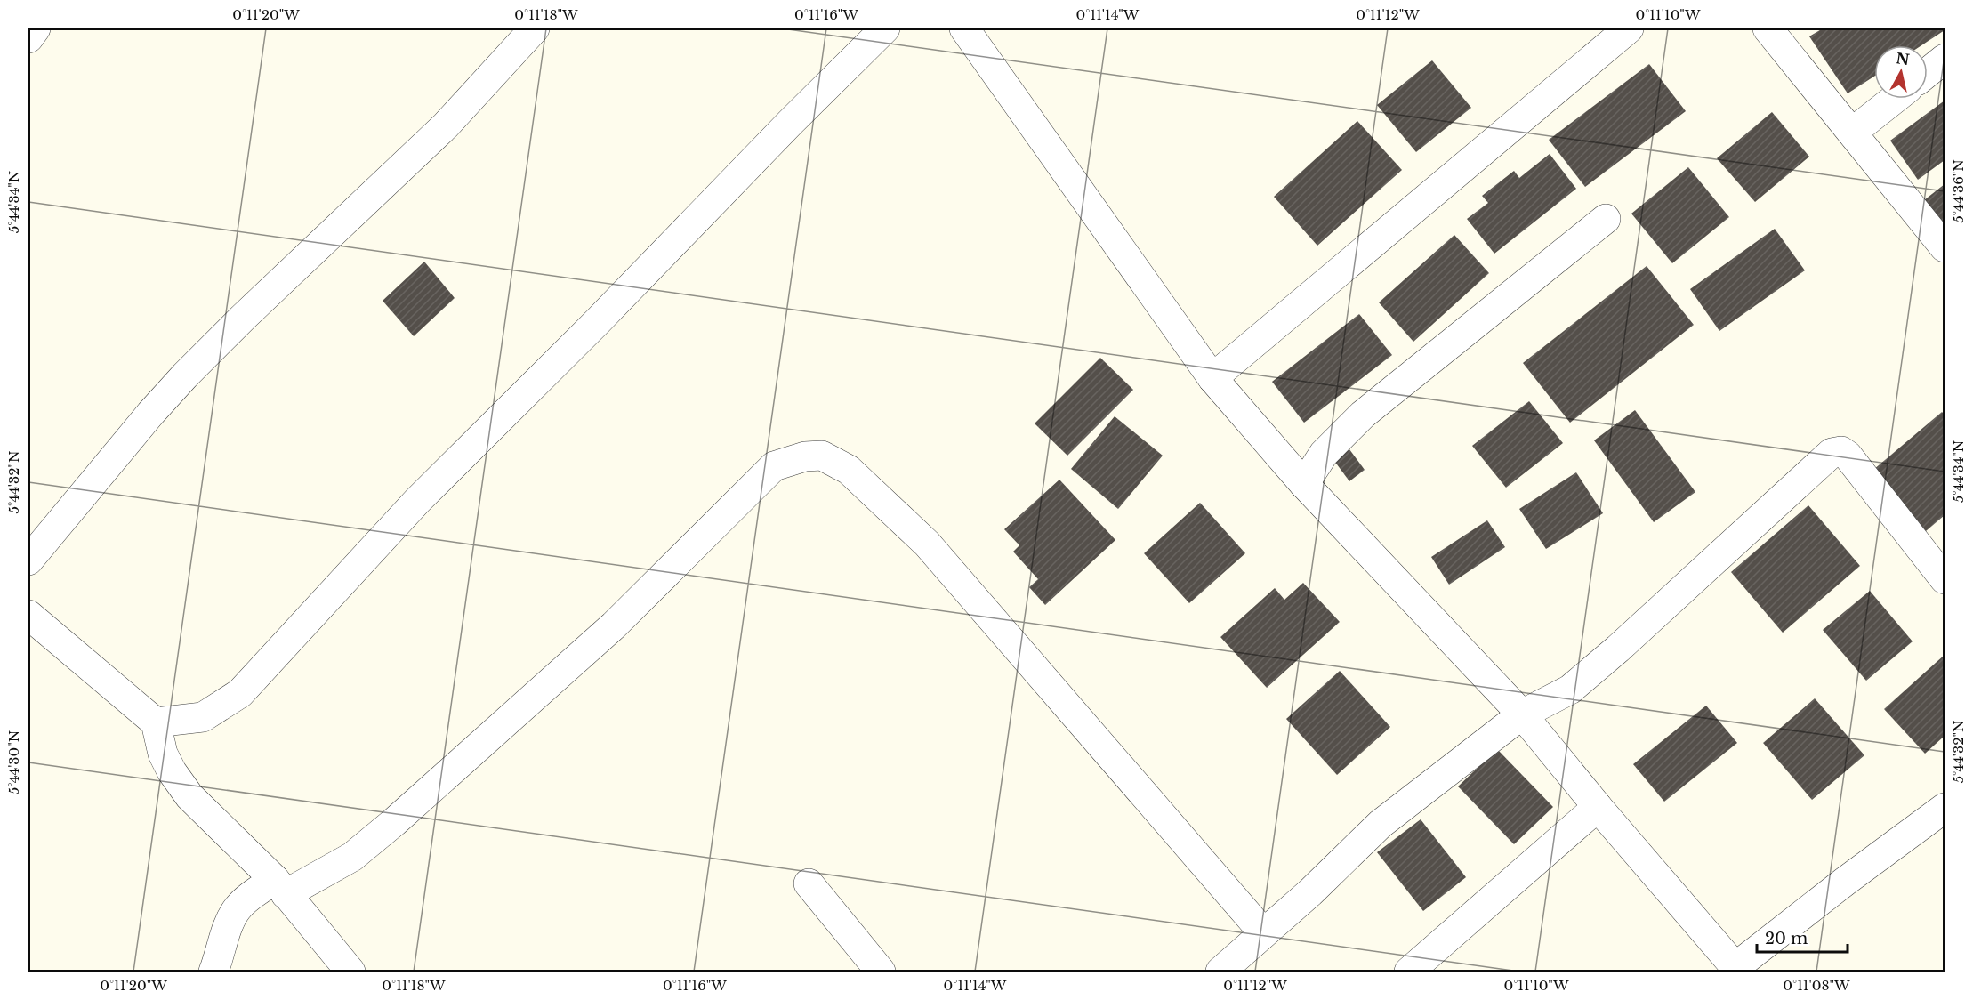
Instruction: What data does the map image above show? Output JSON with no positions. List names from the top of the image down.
{
  "scale_bar": "20 m",
  "north": "top",
  "coordinates": [
    "0°11'20\"W",
    "0°11'18\"W",
    "0°11'16\"W",
    "0°11'14\"W",
    "0°11'12\"W",
    "0°11'10\"W",
    "5°44'36\"N",
    "5°44'34\"N",
    "5°44'32\"N",
    "5°44'30\"N",
    "0°11'08\"W"
  ]
}
